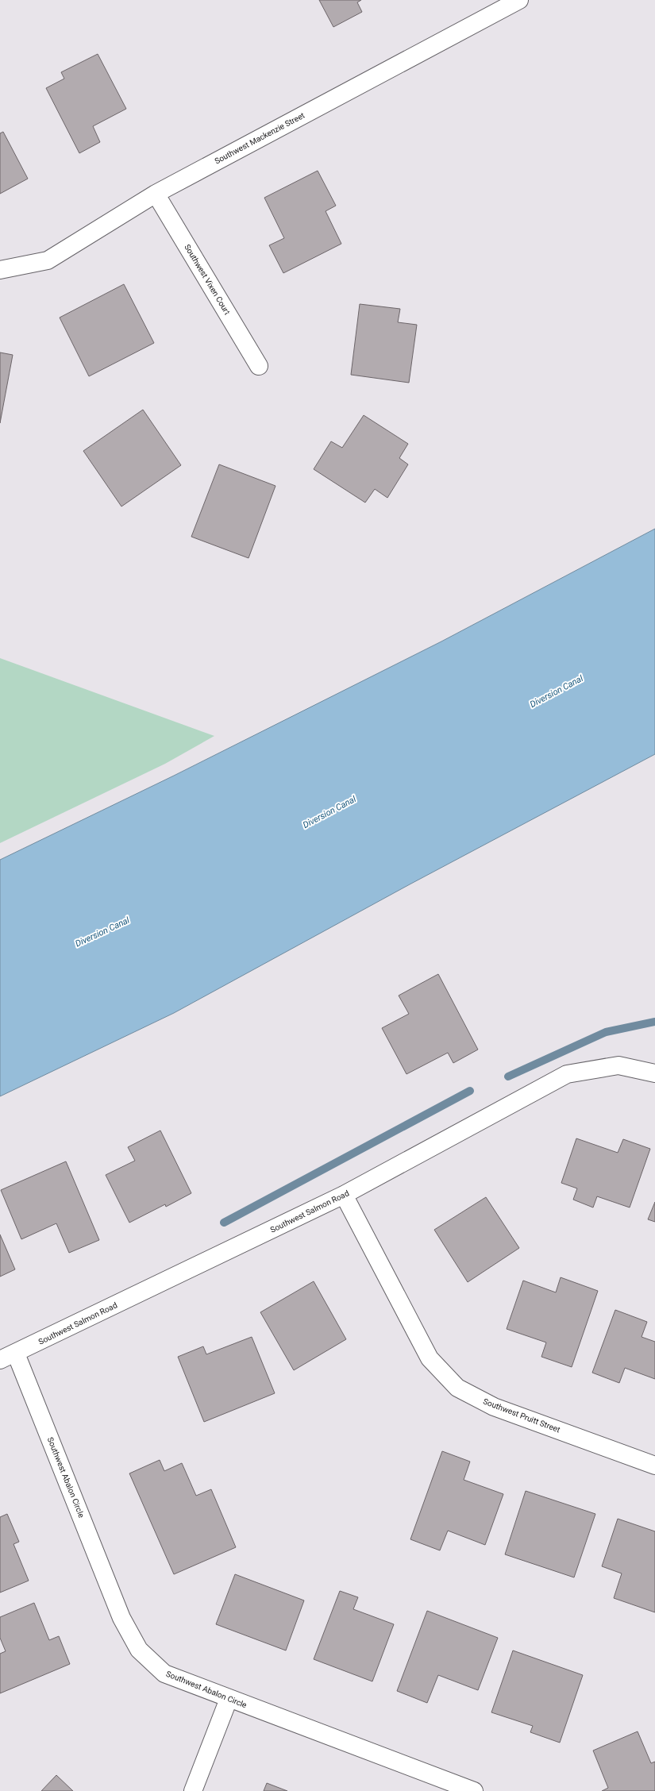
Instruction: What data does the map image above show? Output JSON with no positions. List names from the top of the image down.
{
  "streets": {
    "street": [
      "Southwest Mackenzie Street",
      "Southwest Vixen Court",
      "Southwest Salmon Road",
      "Southwest Pruitt Street",
      "Southwest Abalon Circle"
    ]
  },
  "crossings": [
    ["Southwest Mackenzie Street", "Southwest Vixen Court"],
    ["Southwest Salmon Road", "Southwest Pruitt Street"],
    ["Southwest Salmon Road", "Southwest Abalon Circle"]
  ],
  "water": ["Diversion Canal"]
}
